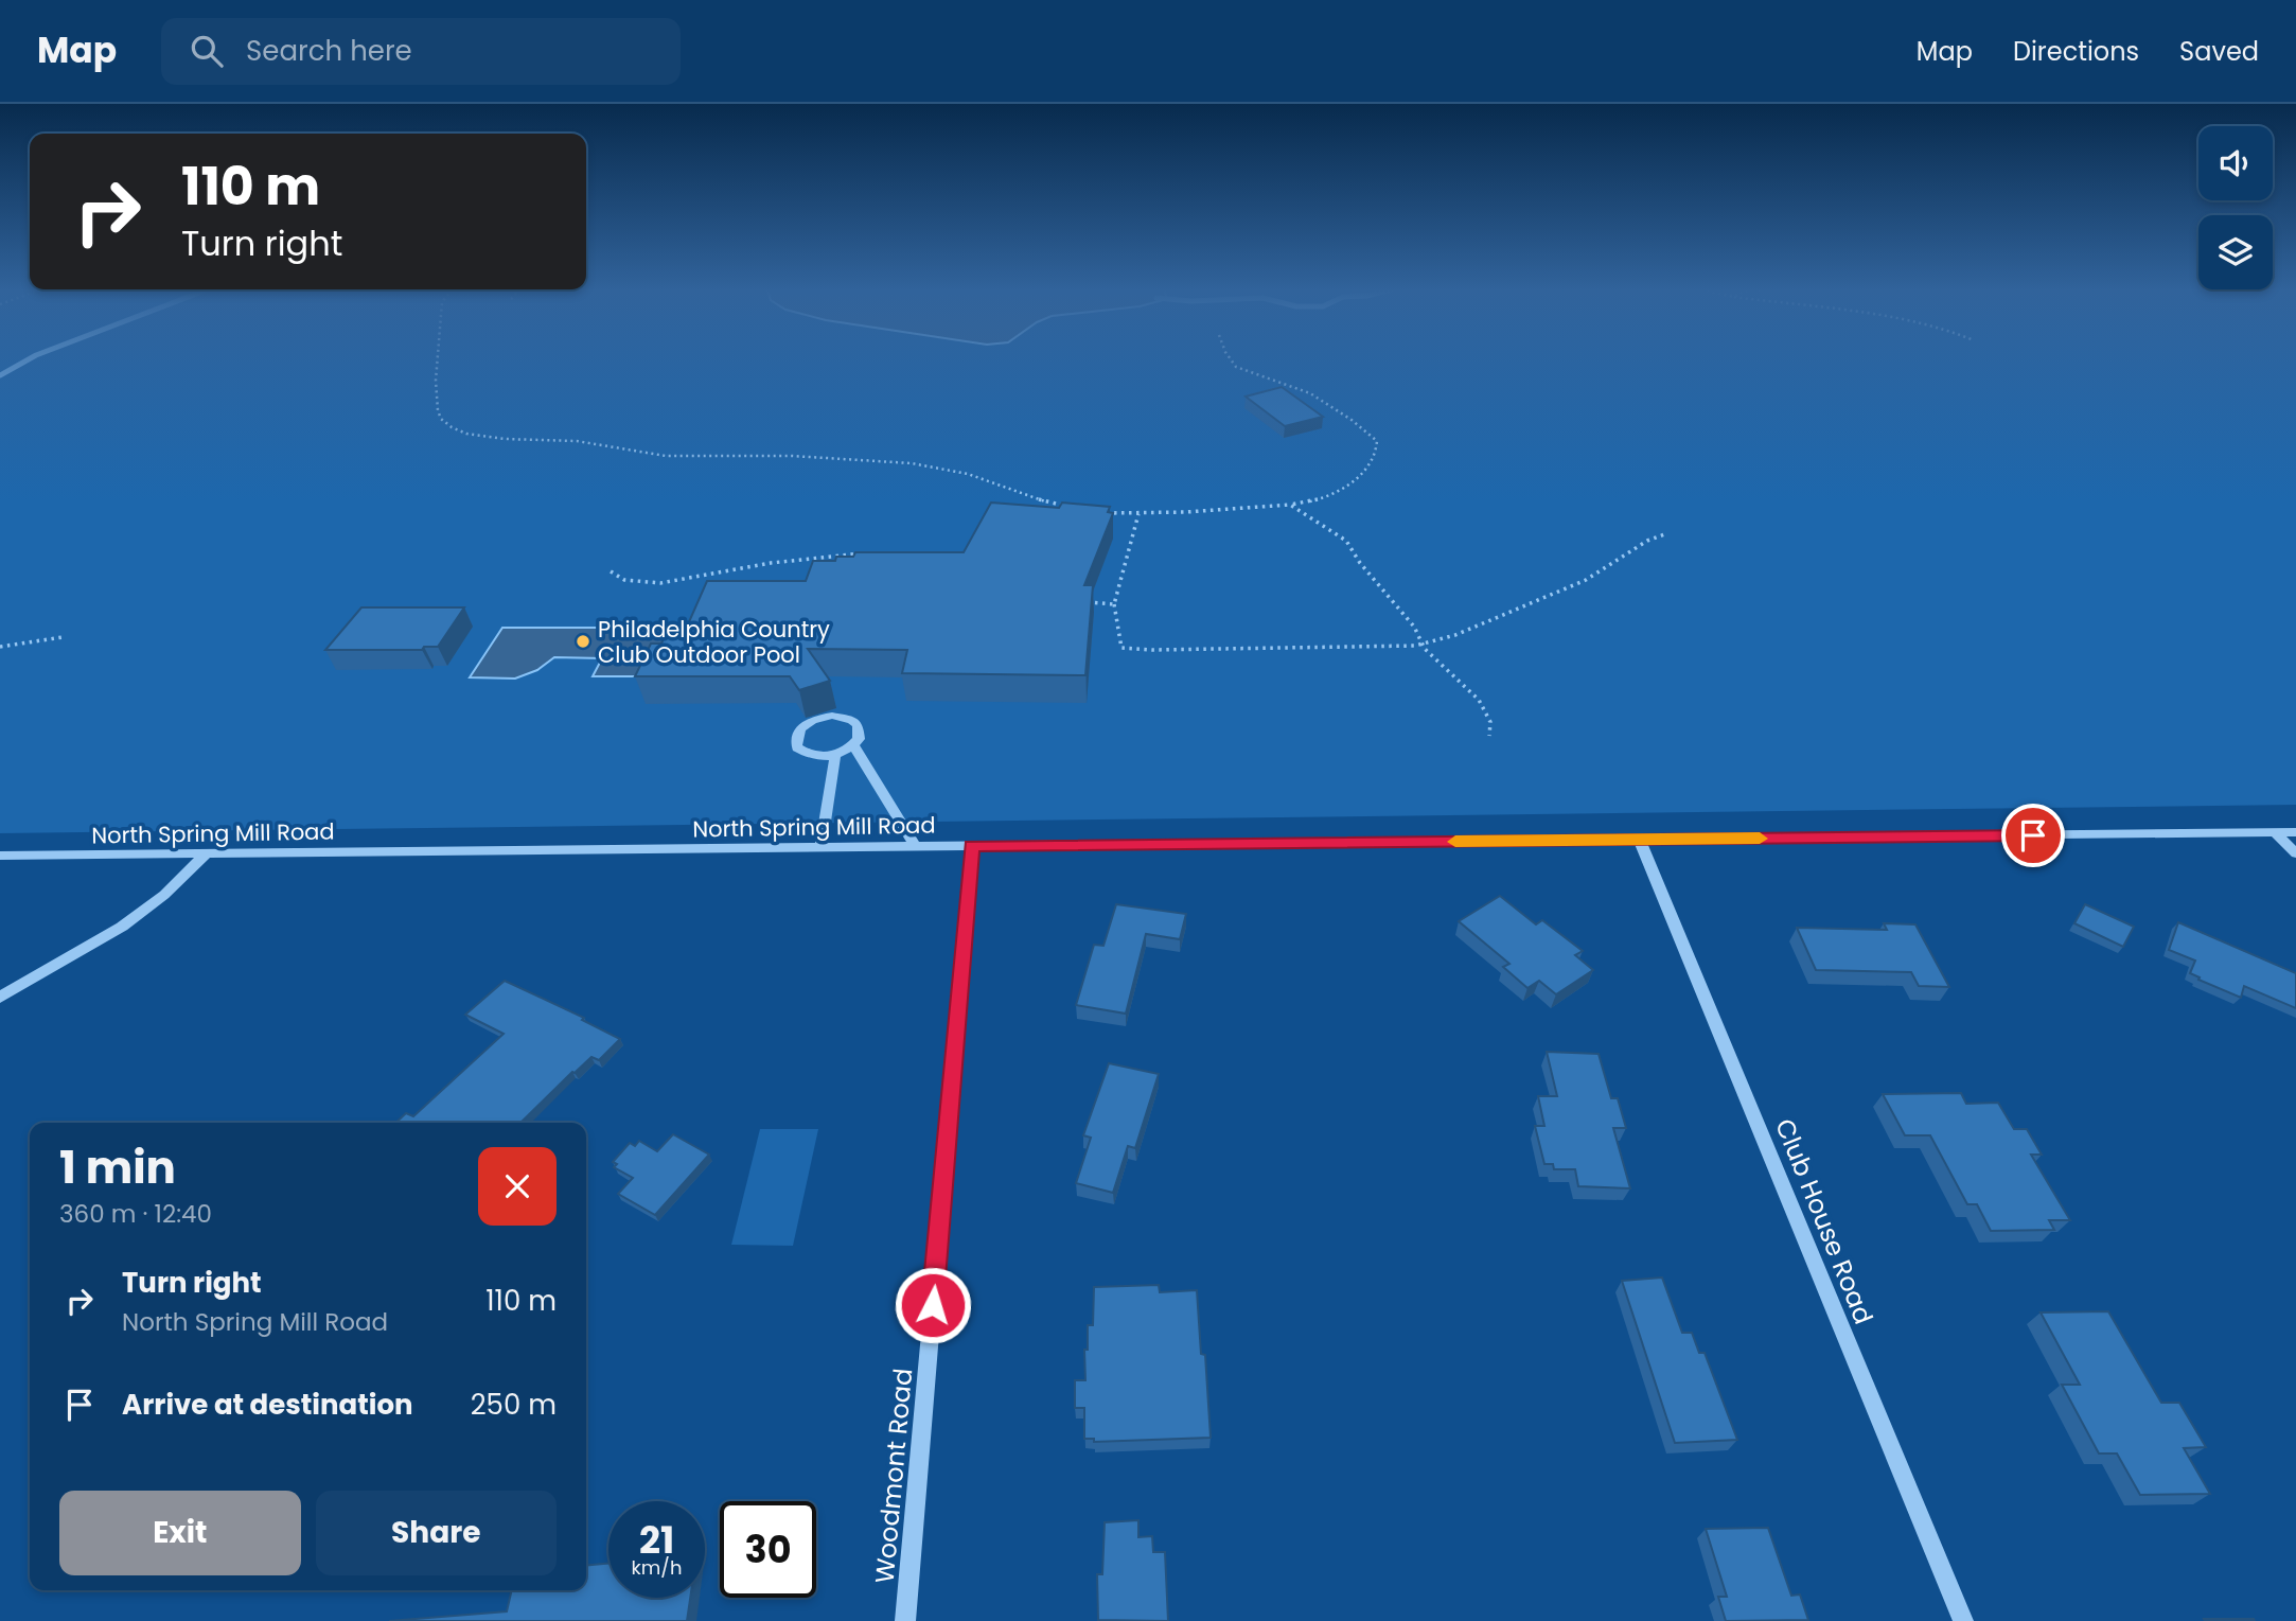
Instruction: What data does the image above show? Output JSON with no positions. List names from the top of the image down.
{
  "streets": {
    "street": ["North Spring Mill Road", "Club House Road", "Woodmont Road"]
  },
  "crossings": [
    ["North Spring Mill Road", "Club House Road"],
    ["North Spring Mill Road", "Woodmont Road"]
  ],
  "places": ["Philadelphia Country Club Outdoor Pool"],
  "page": {
    "header": "Map",
    "search": "Search here",
    "nav": ["Map", "Directions", "Saved"],
    "turn": ["110 m", "Turn right"],
    "heading": ["1 min", "360 m · 12:40"],
    "list": [
      {
        "name": "Turn right",
        "note": "North Spring Mill Road",
        "value": "110 m"
      },
      {
        "name": "Arrive at destination",
        "value": "250 m"
      }
    ],
    "buttons": ["Exit", "Share"],
    "speed": "21 km/h",
    "limit": "30"
  }
}
